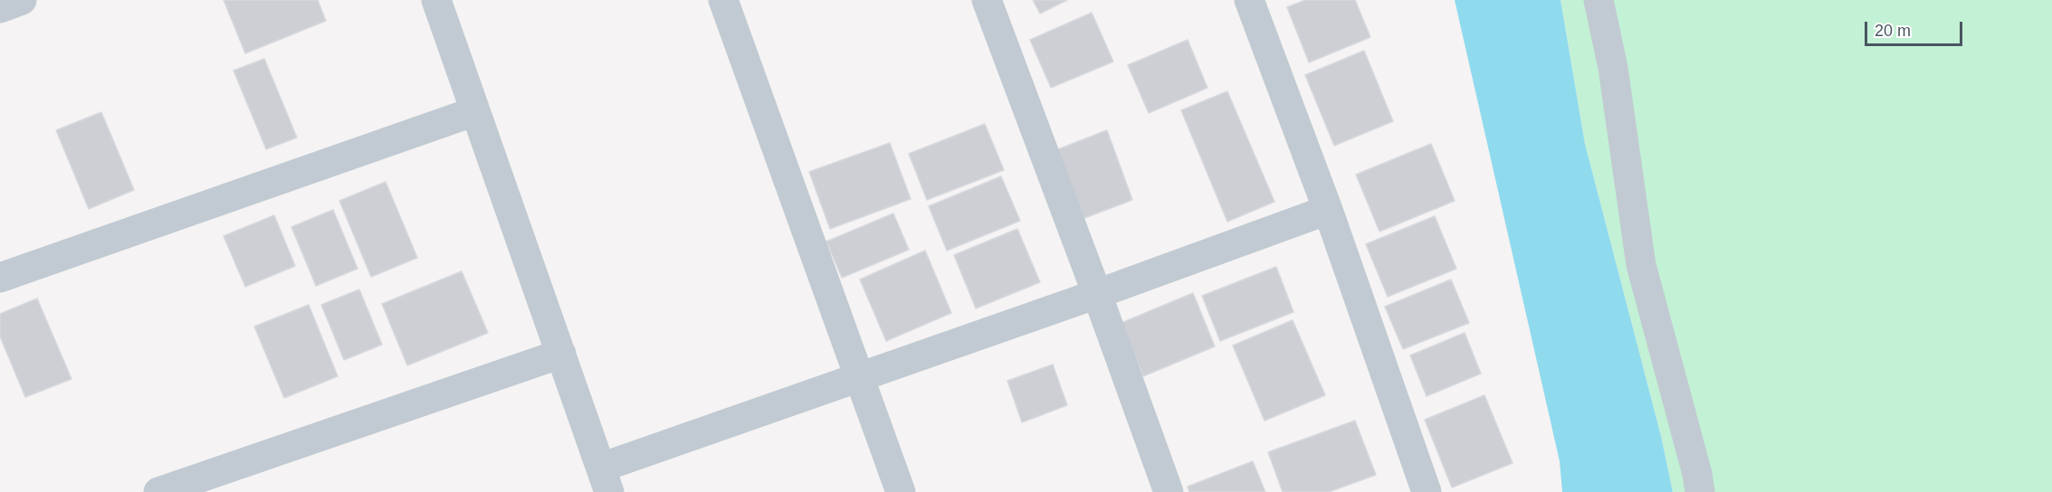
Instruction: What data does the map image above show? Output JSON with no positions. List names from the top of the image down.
{
  "scale_bar": "20 m"
}
